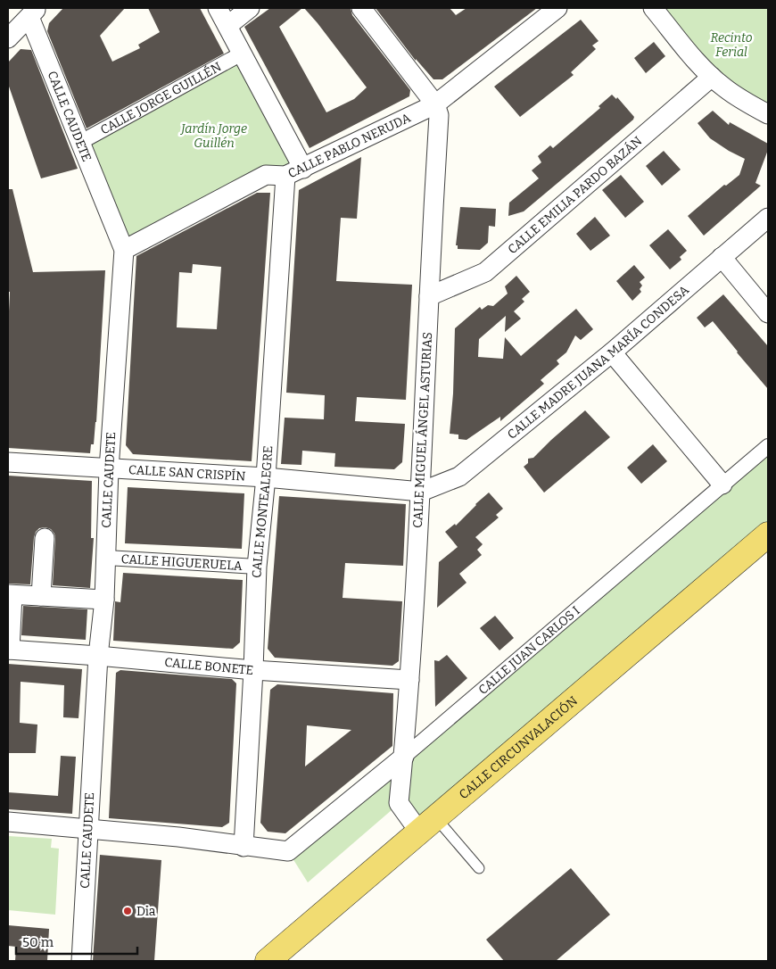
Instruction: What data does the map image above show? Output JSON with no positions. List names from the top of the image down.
{
  "streets": {
    "main road": ["CALLE CIRCUNVALACIÓN"],
    "street": [
      "CALLE JORGE GUILLÉN",
      "CALLE CAUDETE",
      "CALLE PABLO NERUDA",
      "CALLE EMILIA PARDO BAZÁN",
      "CALLE MADRE JUANA MARÍA CONDESA",
      "CALLE MIGUEL ÁNGEL ASTURIAS",
      "CALLE SAN CRISPÍN",
      "CALLE MONTEALEGRE",
      "CALLE HIGUERUELA",
      "CALLE JUAN CARLOS I",
      "CALLE BONETE"
    ]
  },
  "crossings": [
    ["CALLE JORGE GUILLÉN", "CALLE CAUDETE"],
    ["CALLE CAUDETE", "CALLE PABLO NERUDA"],
    ["CALLE CAUDETE", "CALLE SAN CRISPÍN"],
    ["CALLE CAUDETE", "CALLE HIGUERUELA"],
    ["CALLE CAUDETE", "CALLE BONETE"],
    ["CALLE PABLO NERUDA", "CALLE MIGUEL ÁNGEL ASTURIAS"],
    ["CALLE PABLO NERUDA", "CALLE MONTEALEGRE"],
    ["CALLE EMILIA PARDO BAZÁN", "CALLE MIGUEL ÁNGEL ASTURIAS"],
    ["CALLE MADRE JUANA MARÍA CONDESA", "CALLE MIGUEL ÁNGEL ASTURIAS"],
    ["CALLE MADRE JUANA MARÍA CONDESA", "CALLE SAN CRISPÍN"],
    ["CALLE MIGUEL ÁNGEL ASTURIAS", "CALLE SAN CRISPÍN"],
    ["CALLE MIGUEL ÁNGEL ASTURIAS", "CALLE JUAN CARLOS I"],
    ["CALLE MIGUEL ÁNGEL ASTURIAS", "CALLE BONETE"],
    ["CALLE MIGUEL ÁNGEL ASTURIAS", "CALLE CIRCUNVALACIÓN"],
    ["CALLE SAN CRISPÍN", "CALLE MONTEALEGRE"],
    ["CALLE MONTEALEGRE", "CALLE HIGUERUELA"],
    ["CALLE MONTEALEGRE", "CALLE JUAN CARLOS I"],
    ["CALLE MONTEALEGRE", "CALLE BONETE"]
  ],
  "parks": ["Recinto Ferial", "Jardín Jorge Guillén"],
  "places": ["Dia"],
  "scale_bar": "50 m"
}
